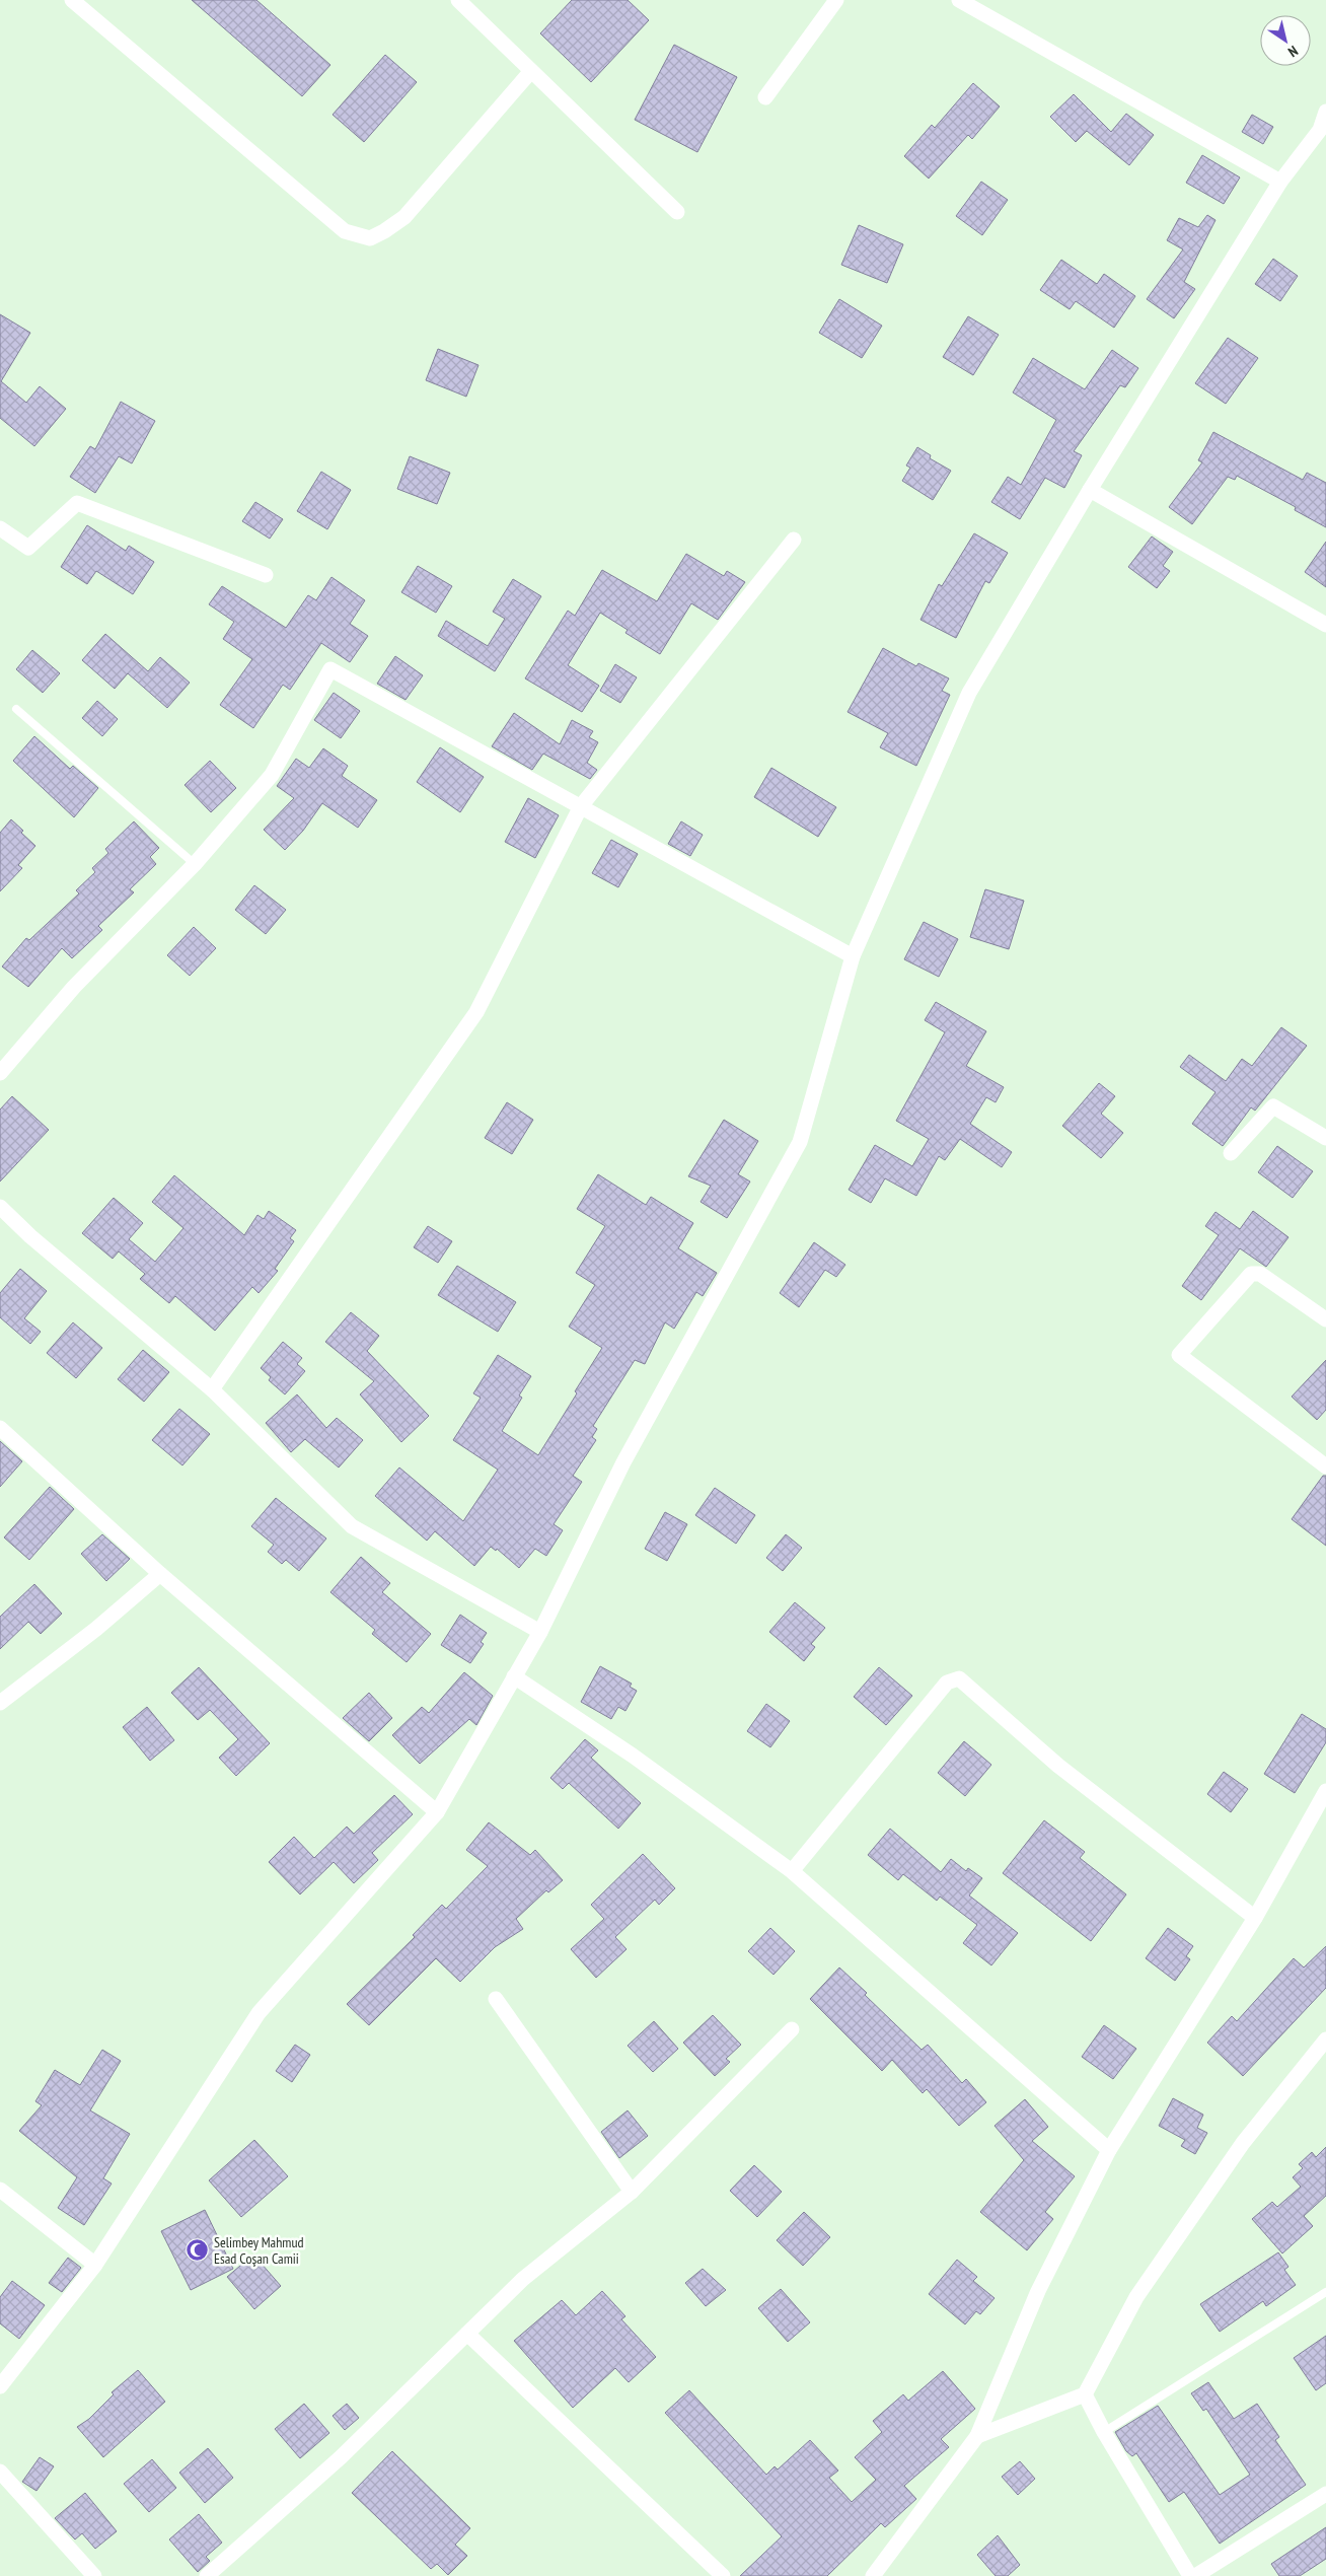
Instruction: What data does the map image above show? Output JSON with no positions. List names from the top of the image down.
{
  "places": {
    "mosque": ["Selimbey Mahmud Esad Coşan Camii"]
  },
  "north": "bottom right"
}
